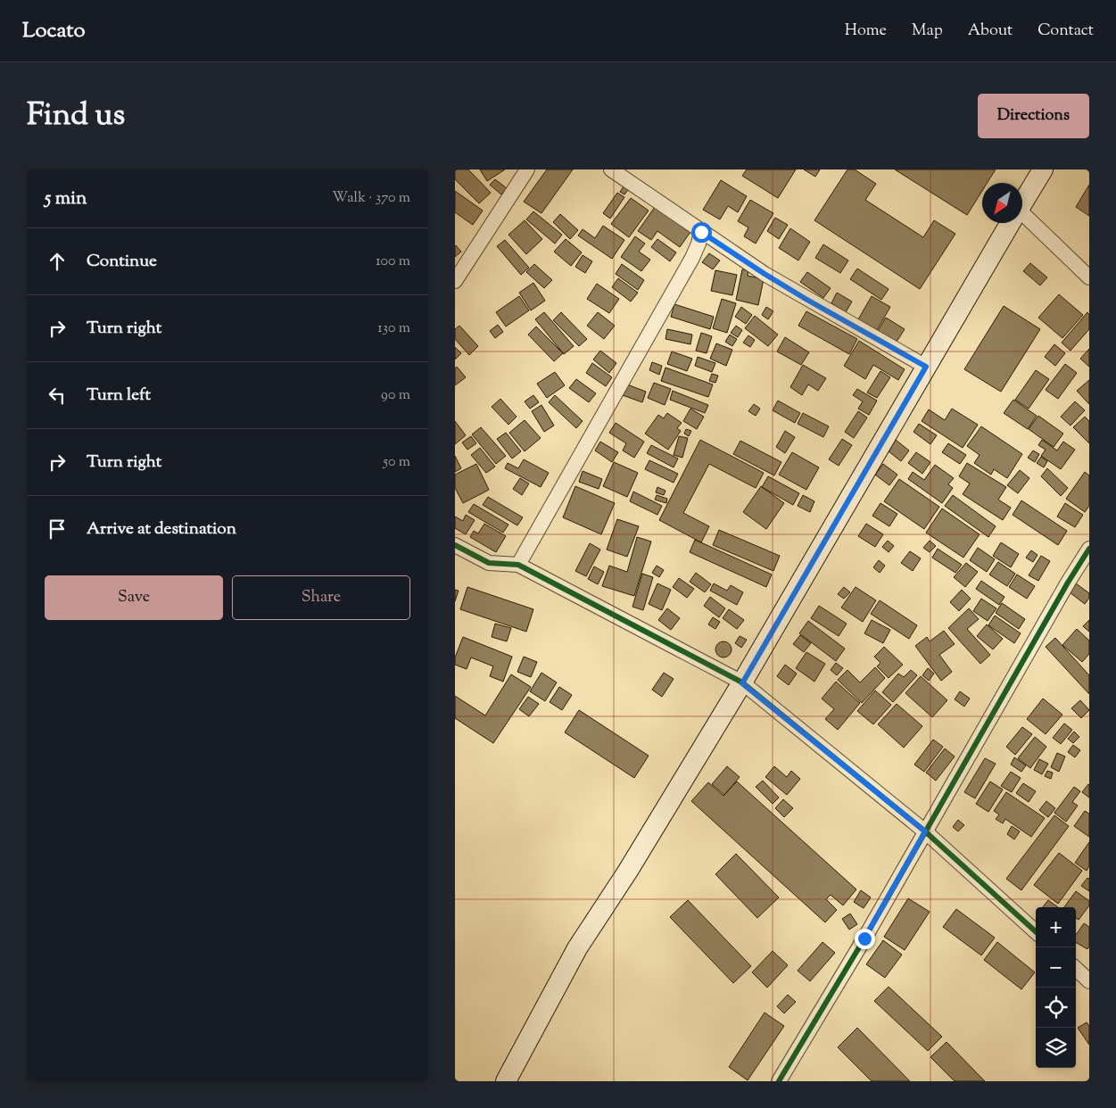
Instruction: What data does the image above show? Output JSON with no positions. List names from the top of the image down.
{
  "north": "bottom left",
  "page": {
    "header": "Locato",
    "nav": [
      "Home",
      "Map",
      "About",
      "Contact"
    ],
    "title": "Find us",
    "buttons": [
      "Directions",
      ["Save", "Share"]
    ],
    "heading": ["5 min", "Walk · 370 m"],
    "list": [
      ["Continue", "100 m"],
      ["Turn right", "130 m"],
      ["Turn left", "90 m"],
      ["Turn right", "50 m"],
      "Arrive at destination"
    ],
    "map_buttons": ["+", "−"]
  }
}
